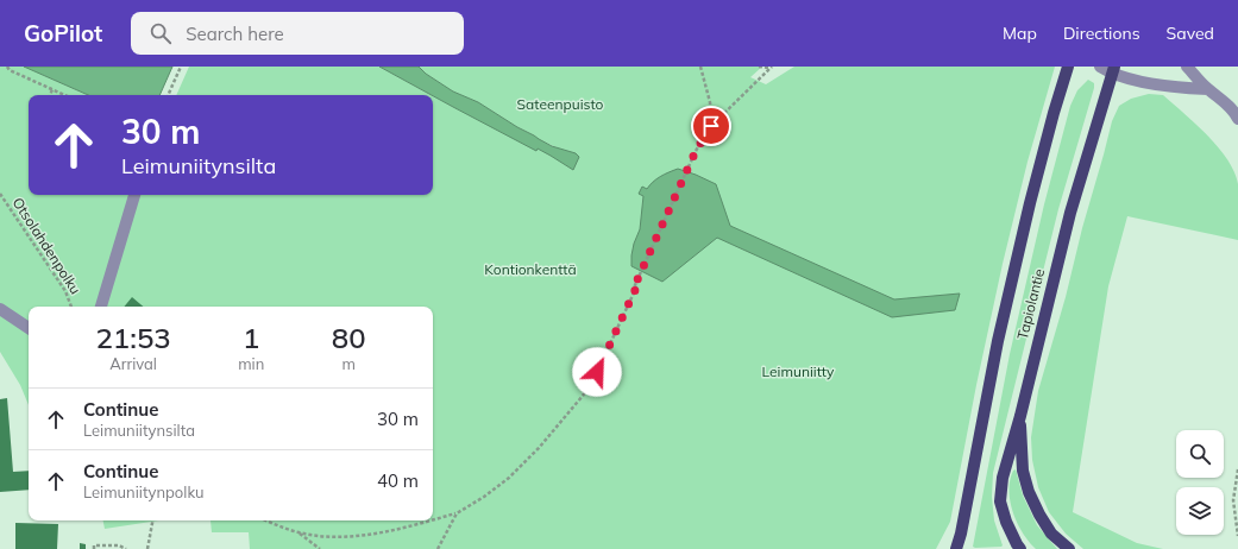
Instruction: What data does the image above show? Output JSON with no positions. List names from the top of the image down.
{
  "streets": {
    "main road": ["Tapiolantie"],
    "path": ["Otsolahdenpolku"]
  },
  "parks": ["Sateenpuisto", "Kontionkenttä", "Leimuniitty"],
  "page": {
    "header": "GoPilot",
    "search": "Search here",
    "nav": ["Map", "Directions", "Saved"],
    "turn": ["30 m", "Leimuniitynsilta"],
    "eta": [
      "21:53",
      "Arrival",
      "1",
      "min",
      "80",
      "m"
    ],
    "list": [
      {
        "name": "Continue",
        "note": "Leimuniitynsilta",
        "value": "30 m"
      },
      {
        "name": "Continue",
        "note": "Leimuniitynpolku",
        "value": "40 m"
      }
    ]
  }
}
